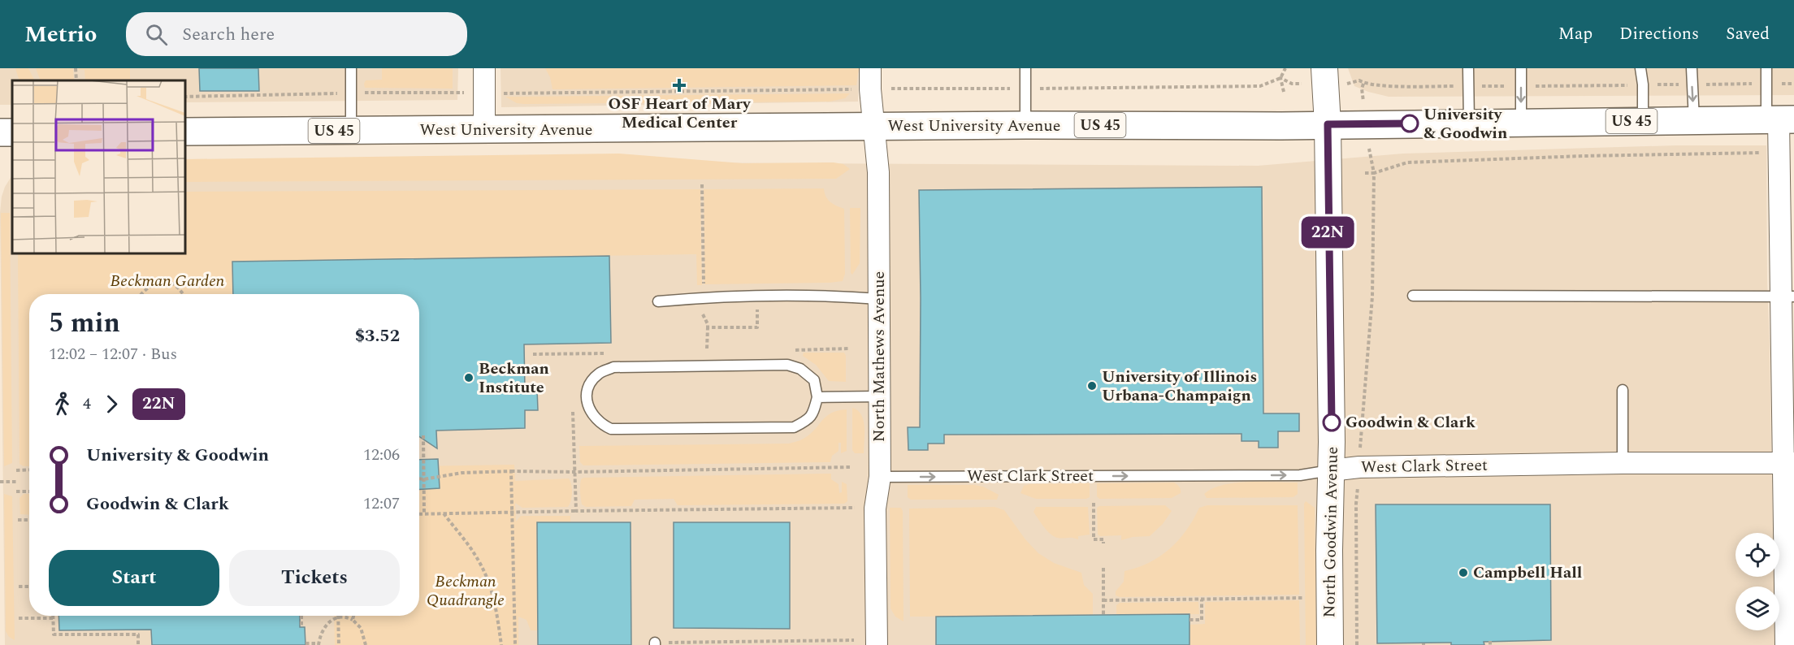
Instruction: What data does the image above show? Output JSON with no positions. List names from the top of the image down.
{
  "streets": {
    "main road": ["US 45", "West University Avenue"],
    "street": ["North Mathews Avenue", "West Clark Street", "North Goodwin Avenue"]
  },
  "crossings": [
    ["West University Avenue", "North Mathews Avenue"],
    ["West University Avenue", "North Goodwin Avenue"],
    ["North Mathews Avenue", "West Clark Street"],
    ["West Clark Street", "North Goodwin Avenue"]
  ],
  "one_way": ["West Clark Street"],
  "parks": ["Beckman Garden", "Beckman Quadrangle"],
  "places": {
    "health": ["OSF Heart of Mary Medical Center"],
    "other": [
      "University & Goodwin",
      "Beckman Institute",
      "University of Illinois Urbana-Champaign",
      "Goodwin & Clark",
      "Campbell Hall"
    ]
  },
  "lines": ["bus line 22N"],
  "page": {
    "header": "Metrio",
    "search": "Search here",
    "nav": ["Map", "Directions", "Saved"],
    "on_map": "22N",
    "heading": ["5 min", "12:02 – 12:07 · Bus", "$3.52"],
    "legs": ["4", "22N"],
    "list": [
      {
        "name": "University & Goodwin",
        "value": "12:06"
      },
      {
        "name": "Goodwin & Clark",
        "value": "12:07"
      }
    ],
    "buttons": ["Start", "Tickets"]
  }
}
